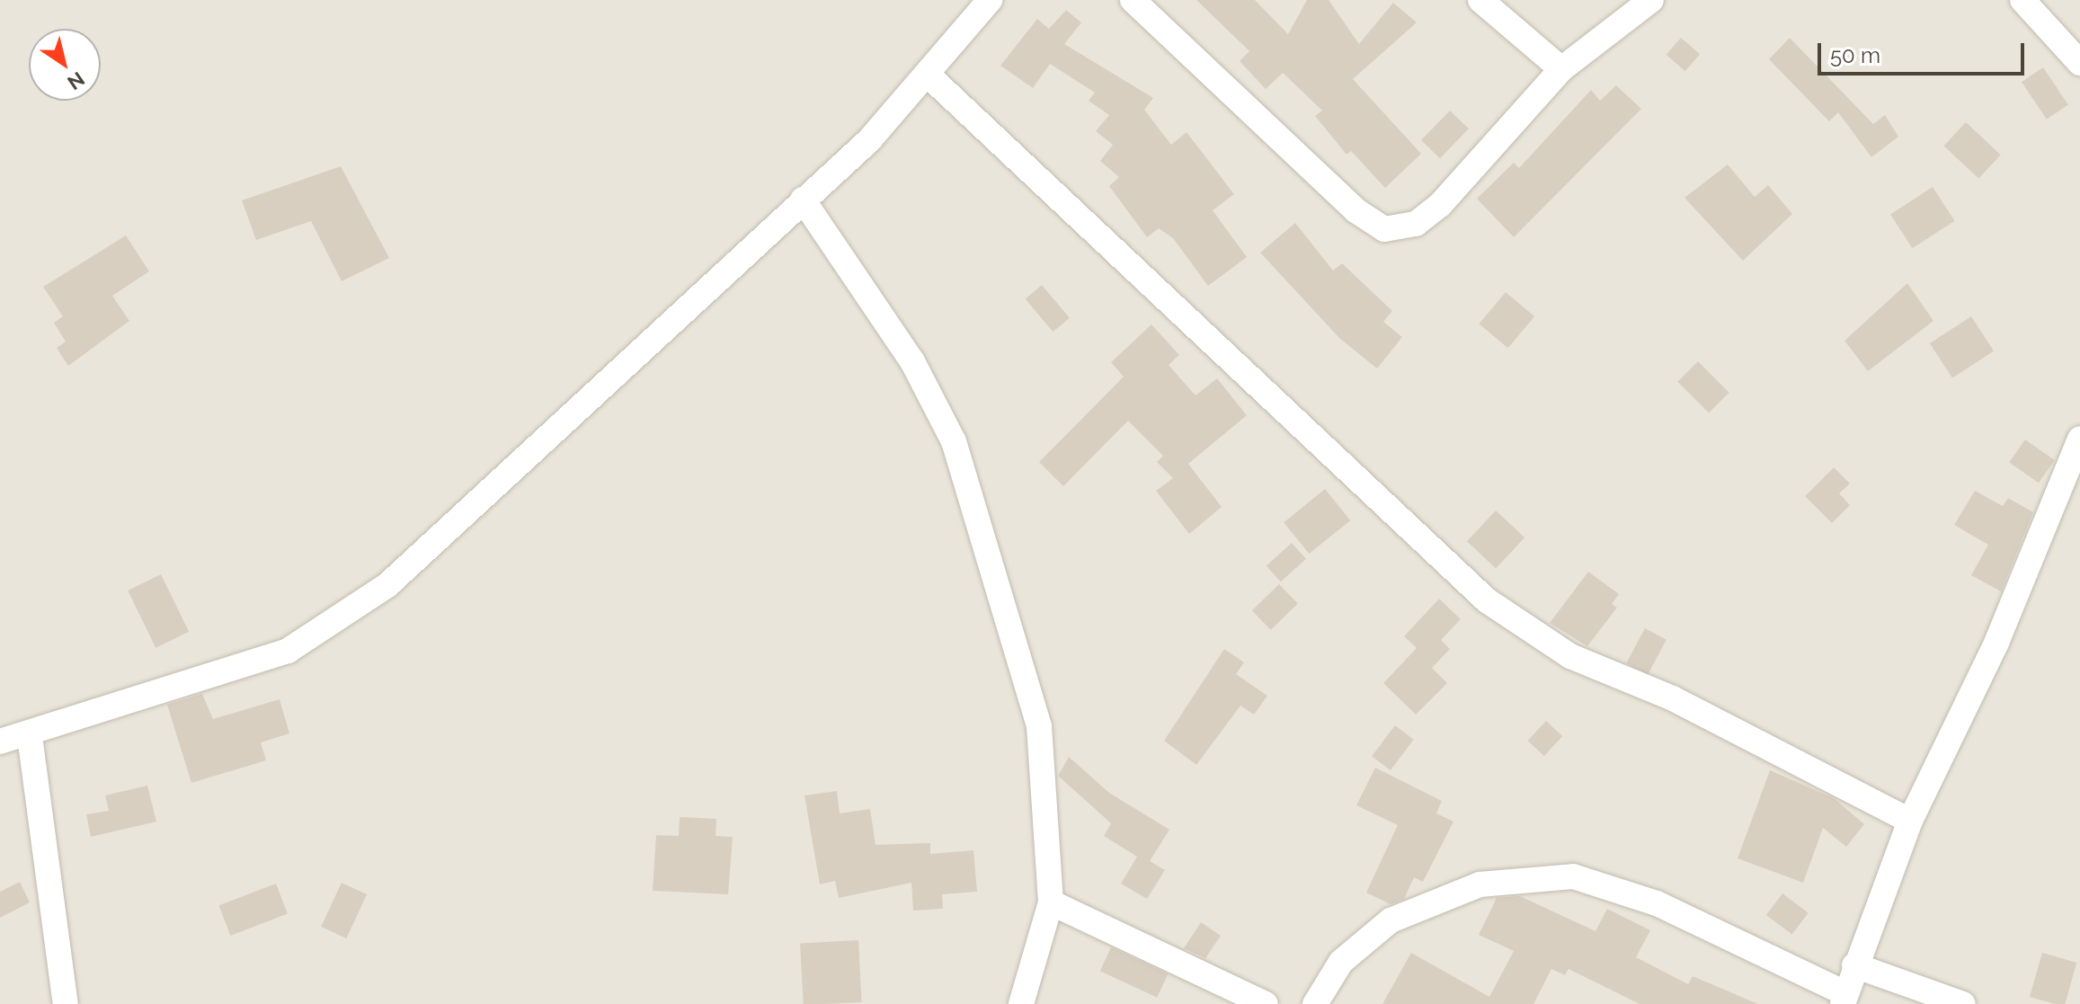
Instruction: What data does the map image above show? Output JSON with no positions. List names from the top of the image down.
{
  "scale_bar": "50 m",
  "north": "bottom right"
}
